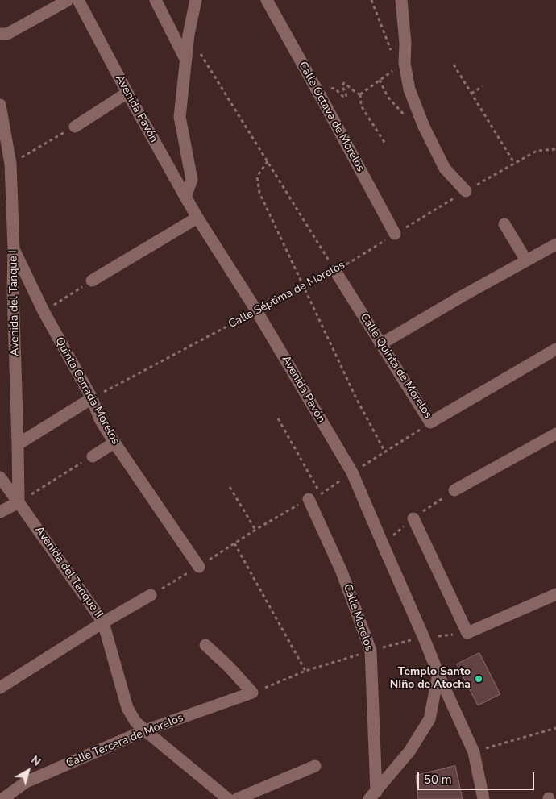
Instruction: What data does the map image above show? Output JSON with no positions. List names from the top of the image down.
{
  "streets": {
    "street": [
      "Avenida Pavón",
      "Calle Octava de Morelos",
      "Avenida del Tanque I",
      "Calle Quinta de Morelos",
      "Quinta Cerrada Morelos",
      "Avenida del Tanque II",
      "Calle Morelos",
      "Calle Tercera de Morelos"
    ],
    "path": ["Calle Séptima de Morelos"]
  },
  "crossings": [
    ["Avenida Pavón", "Calle Séptima de Morelos"],
    ["Calle Octava de Morelos", "Calle Séptima de Morelos"],
    ["Calle Séptima de Morelos", "Calle Quinta de Morelos"],
    ["Calle Séptima de Morelos", "Quinta Cerrada Morelos"],
    ["Avenida del Tanque I", "Quinta Cerrada Morelos"],
    ["Avenida del Tanque I", "Avenida del Tanque II"],
    ["Avenida del Tanque II", "Calle Tercera de Morelos"]
  ],
  "places": ["Templo Santo NIño de Atocha"],
  "scale_bar": "50 m",
  "north": "top right"
}
